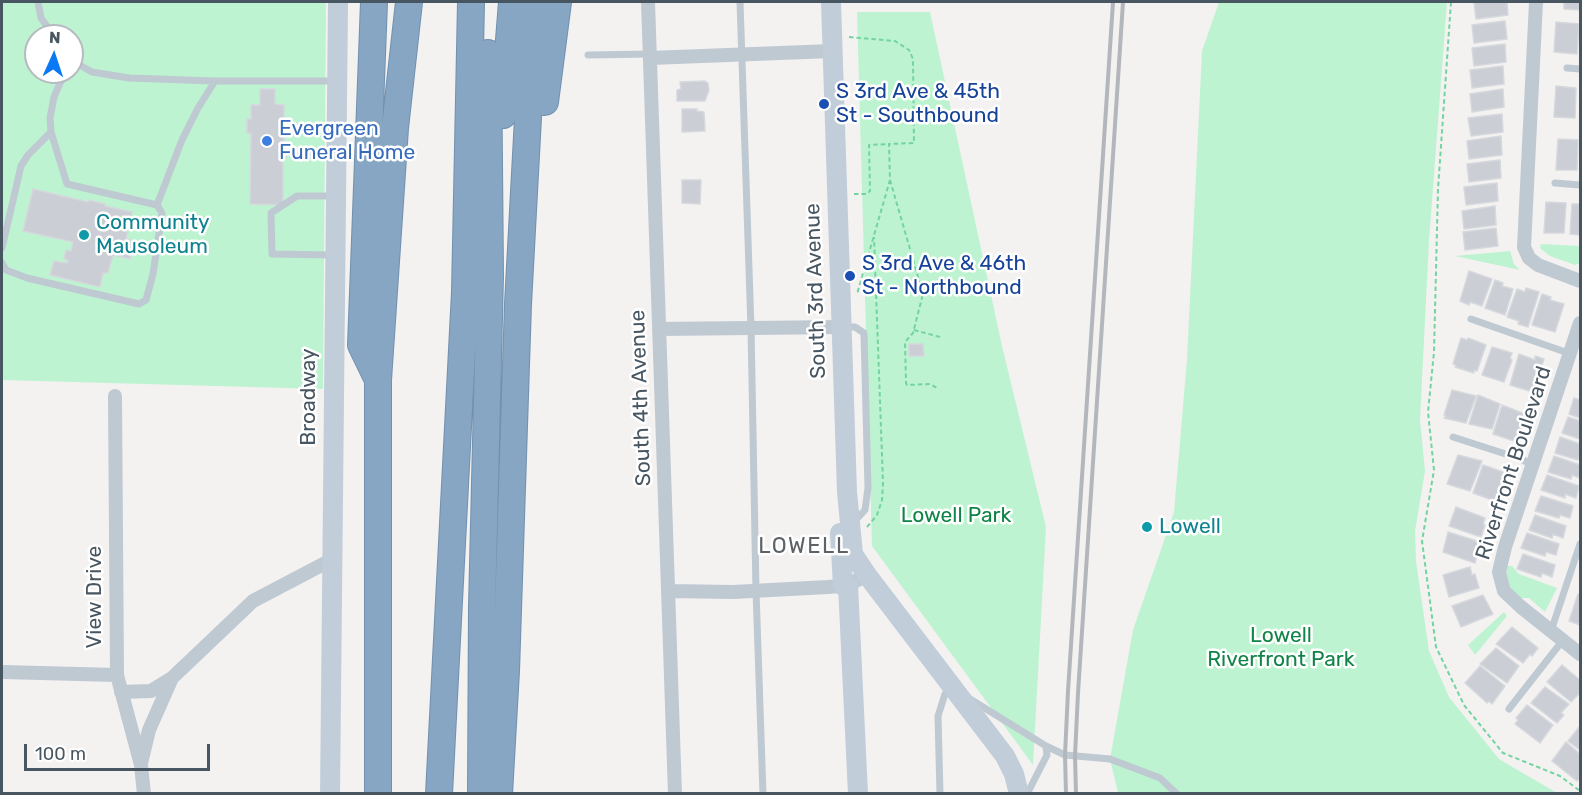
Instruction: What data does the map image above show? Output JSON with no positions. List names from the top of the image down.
{
  "streets": {
    "street": [
      "South 3rd Avenue",
      "Broadway",
      "South 4th Avenue",
      "Riverfront Boulevard",
      "View Drive"
    ]
  },
  "districts": ["LOWELL"],
  "parks": ["Lowell Park", "Lowell Riverfront Park"],
  "places": [
    "S 3rd Ave & 45th St - Southbound",
    "Evergreen Funeral Home",
    "Community Mausoleum",
    "S 3rd Ave & 46th St - Northbound",
    "Lowell"
  ],
  "scale_bar": "100 m",
  "north": "top"
}
